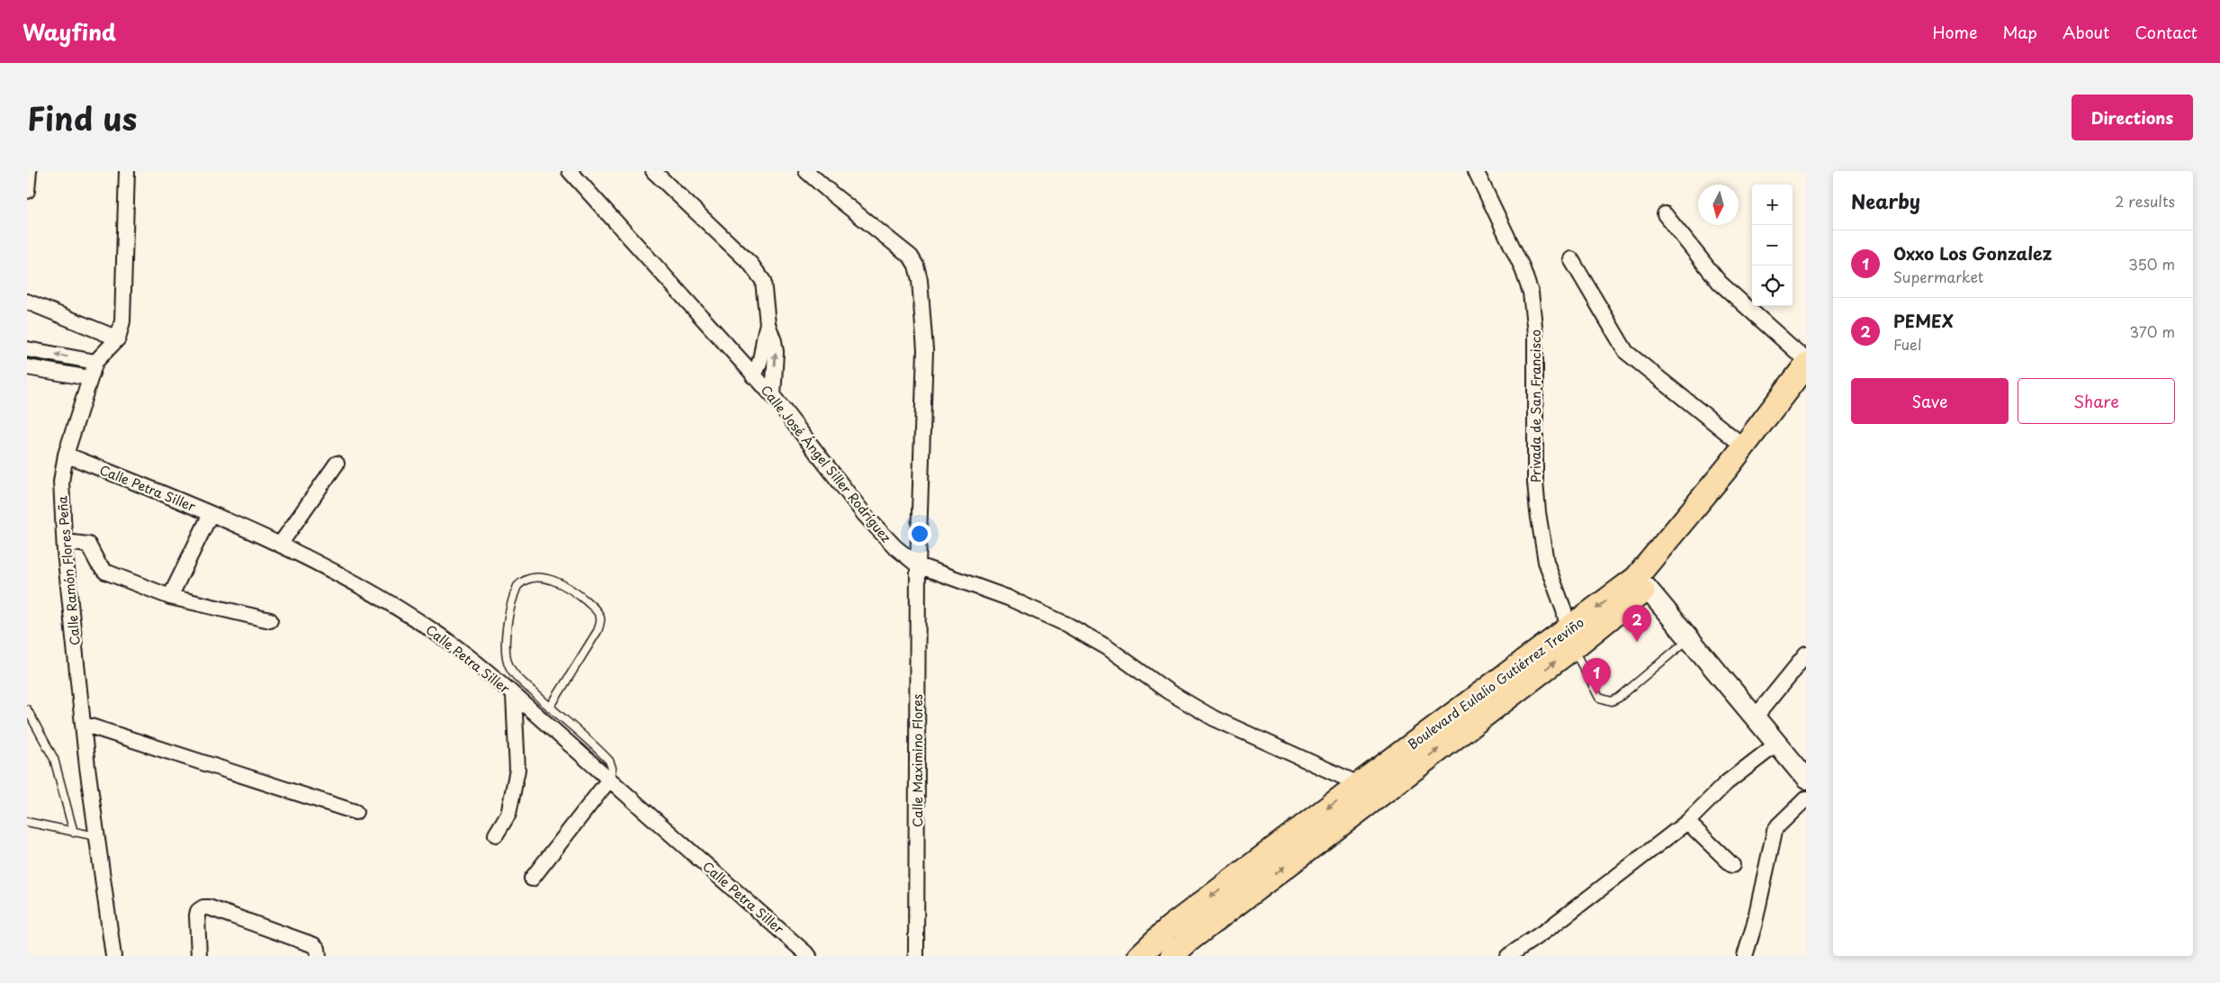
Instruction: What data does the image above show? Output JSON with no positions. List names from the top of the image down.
{
  "streets": {
    "main road": ["Boulevard Eulalio Gutiérrez Treviño"],
    "street": [
      "Privada de San Francisco",
      "Calle José Ángel Siller Rodríguez",
      "Calle Petra Siller",
      "Calle Ramón Flores Peña",
      "Calle Maximino Flores"
    ]
  },
  "crossings": [
    ["Privada de San Francisco", "Boulevard Eulalio Gutiérrez Treviño"],
    ["Calle José Ángel Siller Rodríguez", "Boulevard Eulalio Gutiérrez Treviño"],
    ["Calle José Ángel Siller Rodríguez", "Calle Maximino Flores"],
    ["Calle Petra Siller", "Calle Ramón Flores Peña"]
  ],
  "north": "bottom",
  "page": {
    "header": "Wayfind",
    "nav": [
      "Home",
      "Map",
      "About",
      "Contact"
    ],
    "title": "Find us",
    "buttons": [
      "Directions",
      ["Save", "Share"]
    ],
    "heading": ["Nearby", "2 results"],
    "map_buttons": ["+", "−"],
    "list": [
      {
        "mark": "1",
        "name": "Oxxo Los Gonzalez",
        "note": "Supermarket",
        "value": "350 m"
      },
      {
        "mark": "2",
        "name": "PEMEX",
        "note": "Fuel",
        "value": "370 m"
      }
    ],
    "pins": ["2", "1"]
  }
}
